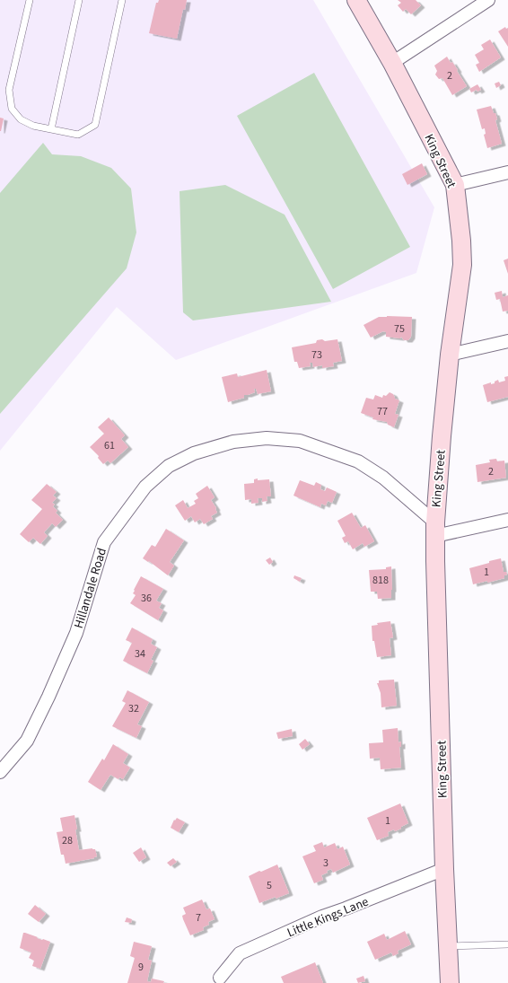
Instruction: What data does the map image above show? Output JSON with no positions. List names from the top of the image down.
{
  "streets": {
    "main road": ["King Street"],
    "street": ["Hillandale Road", "Little Kings Lane"]
  },
  "crossings": [
    ["King Street", "Hillandale Road"],
    ["King Street", "Little Kings Lane"]
  ],
  "house_numbers": [
    "2",
    "75",
    "73",
    "77",
    "61",
    "2",
    "1",
    "818",
    "36",
    "34",
    "32",
    "1",
    "28",
    "3",
    "5",
    "7",
    "9"
  ]
}
